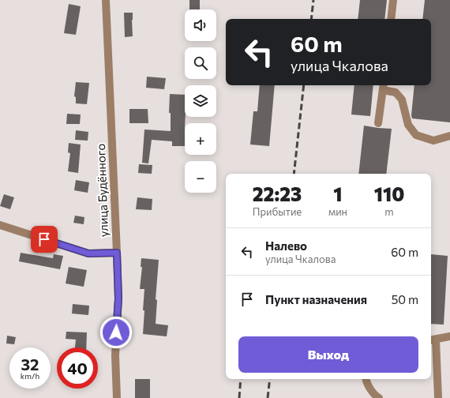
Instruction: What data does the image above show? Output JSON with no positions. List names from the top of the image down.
{
  "streets": {
    "street": ["улица Будённого"]
  },
  "page": {
    "map_buttons": ["+", "−"],
    "turn": ["60 m", "улица Чкалова"],
    "eta": [
      "22:23",
      "Прибытие",
      "1",
      "мин",
      "110",
      "m"
    ],
    "list": [
      {
        "name": "Налево",
        "note": "улица Чкалова",
        "value": "60 m"
      },
      {
        "name": "Пункт назначения",
        "value": "50 m"
      }
    ],
    "buttons": "Выход",
    "speed": "32 km/h",
    "limit": "40"
  }
}
